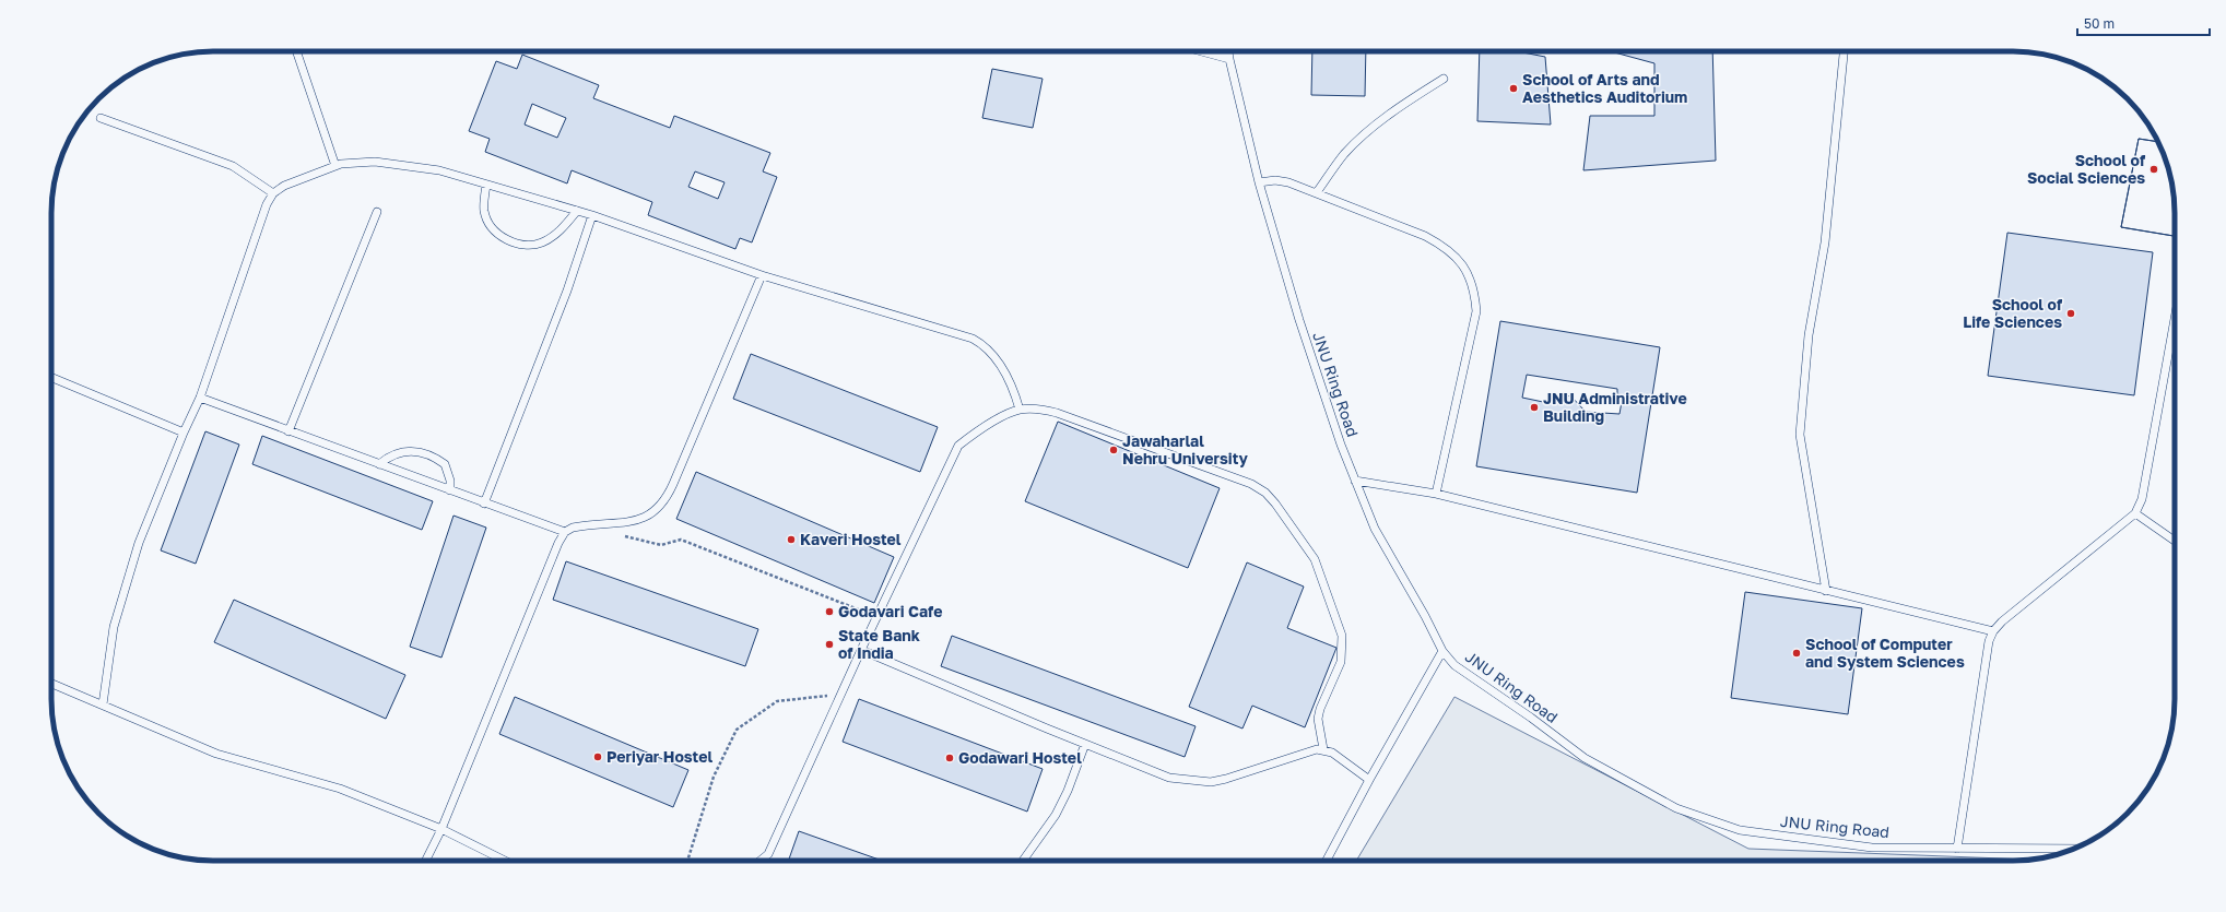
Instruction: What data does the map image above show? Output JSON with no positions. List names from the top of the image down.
{
  "streets": {
    "lane": ["JNU Ring Road"]
  },
  "places": [
    "School of Arts and Aesthetics Auditorium",
    "School of Social Sciences",
    "School of Life Sciences",
    "JNU Administrative Building",
    "Jawaharlal Nehru University",
    "Kaveri Hostel",
    "Godavari Cafe",
    "State Bank of India",
    "School of Computer and System Sciences",
    "Periyar Hostel",
    "Godawari Hostel"
  ],
  "scale_bar": "50 m"
}
